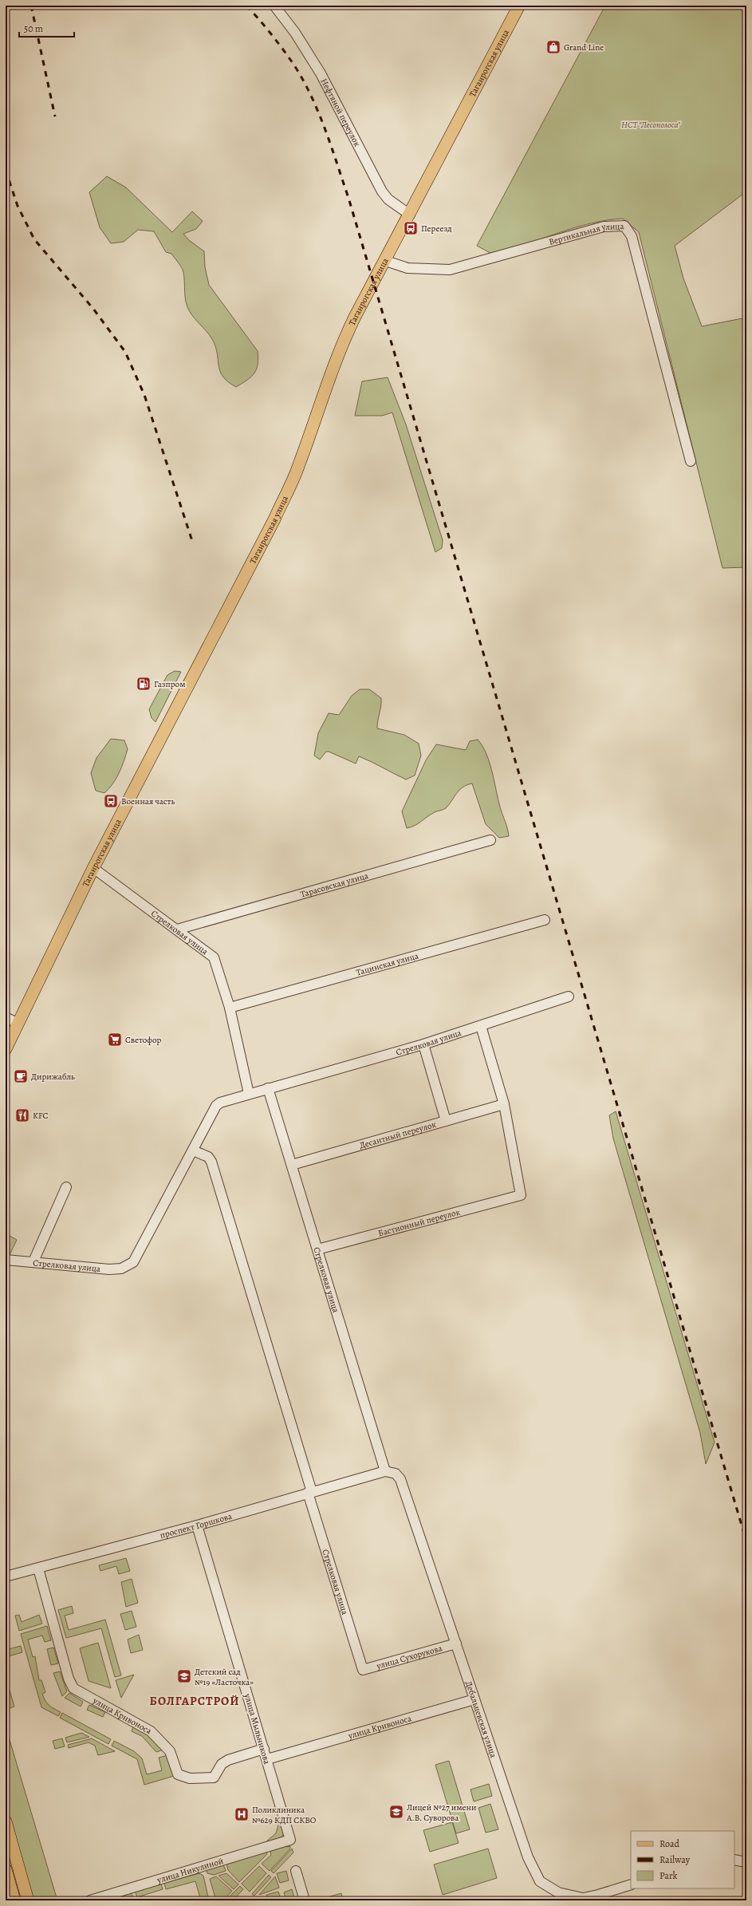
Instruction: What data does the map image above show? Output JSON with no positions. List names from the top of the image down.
{
  "streets": {
    "main road": ["Таганрогская улица"],
    "street": [
      "Нефтяной переулок",
      "Вертикальная улица",
      "Тарасовская улица",
      "Стрелковая улица",
      "Тацинская улица",
      "Десантный переулок",
      "Бастионный переулок",
      "проспект Горшкова",
      "улица Сухорукова",
      "улица Кривоноса",
      "Дебальцевская улица",
      "улица Мыльникова",
      "улица Никулиной"
    ]
  },
  "crossings": [
    ["Таганрогская улица", "Нефтяной переулок"],
    ["Таганрогская улица", "Вертикальная улица"],
    ["Таганрогская улица", "Стрелковая улица"],
    ["Тарасовская улица", "Стрелковая улица"],
    ["Стрелковая улица", "Тацинская улица"],
    ["Стрелковая улица", "Десантный переулок"],
    ["Стрелковая улица", "Бастионный переулок"],
    ["Стрелковая улица", "проспект Горшкова"],
    ["Стрелковая улица", "улица Сухорукова"],
    ["Стрелковая улица", "Дебальцевская улица"],
    ["Десантный переулок", "Бастионный переулок"],
    ["проспект Горшкова", "улица Кривоноса"],
    ["проспект Горшкова", "Дебальцевская улица"],
    ["проспект Горшкова", "улица Мыльникова"],
    ["улица Сухорукова", "Дебальцевская улица"],
    ["улица Кривоноса", "Дебальцевская улица"],
    ["улица Кривоноса", "улица Мыльникова"],
    ["улица Мыльникова", "улица Никулиной"]
  ],
  "districts": ["БОЛГАРСТРОЙ"],
  "parks": ["НСТ \"Лесополоса\""],
  "places": {
    "shop": ["Grand Line"],
    "bus stop": ["Переезд", "Военная часть"],
    "fuel station": ["Газпром"],
    "supermarket": ["Светофор"],
    "cafe": ["Дирижабль"],
    "restaurant": ["KFC"],
    "school or university": ["Детский сад №19 «Ласточка»", "Лицей №27 имени А.В. Суворова"],
    "hospital": ["Поликлиника №629 КДП СКВО"]
  },
  "legend": ["Road", "Railway", "Park"],
  "scale_bar": "50 m"
}
